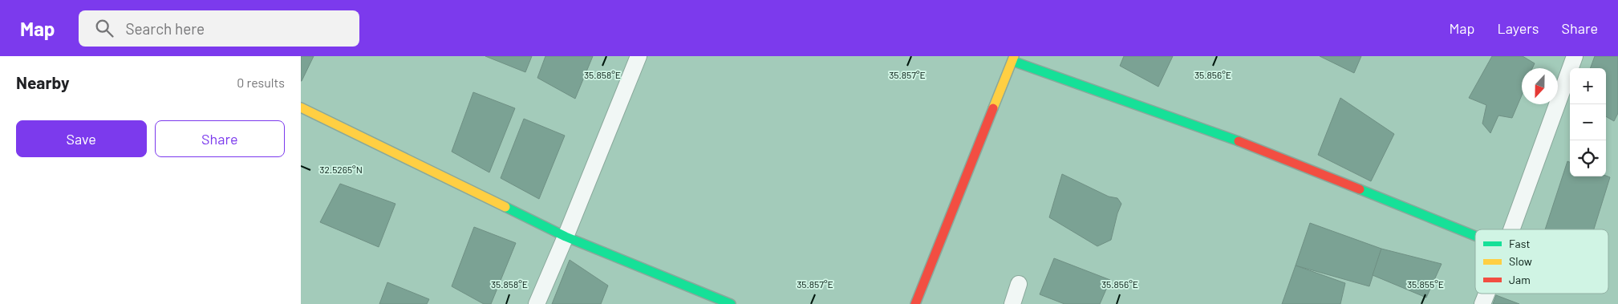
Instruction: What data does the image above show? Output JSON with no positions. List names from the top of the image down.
{
  "legend": ["Fast", "Slow", "Jam"],
  "north": "bottom",
  "page": {
    "header": "Map",
    "search": "Search here",
    "nav": ["Map", "Layers", "Share"],
    "heading": ["Nearby", "0 results"],
    "map_buttons": ["+", "−"],
    "buttons": ["Save", "Share"]
  },
  "coordinates": [
    "35.858°E",
    "35.857°E",
    "35.856°E",
    "32.5265°N",
    "35.855°E"
  ]
}
